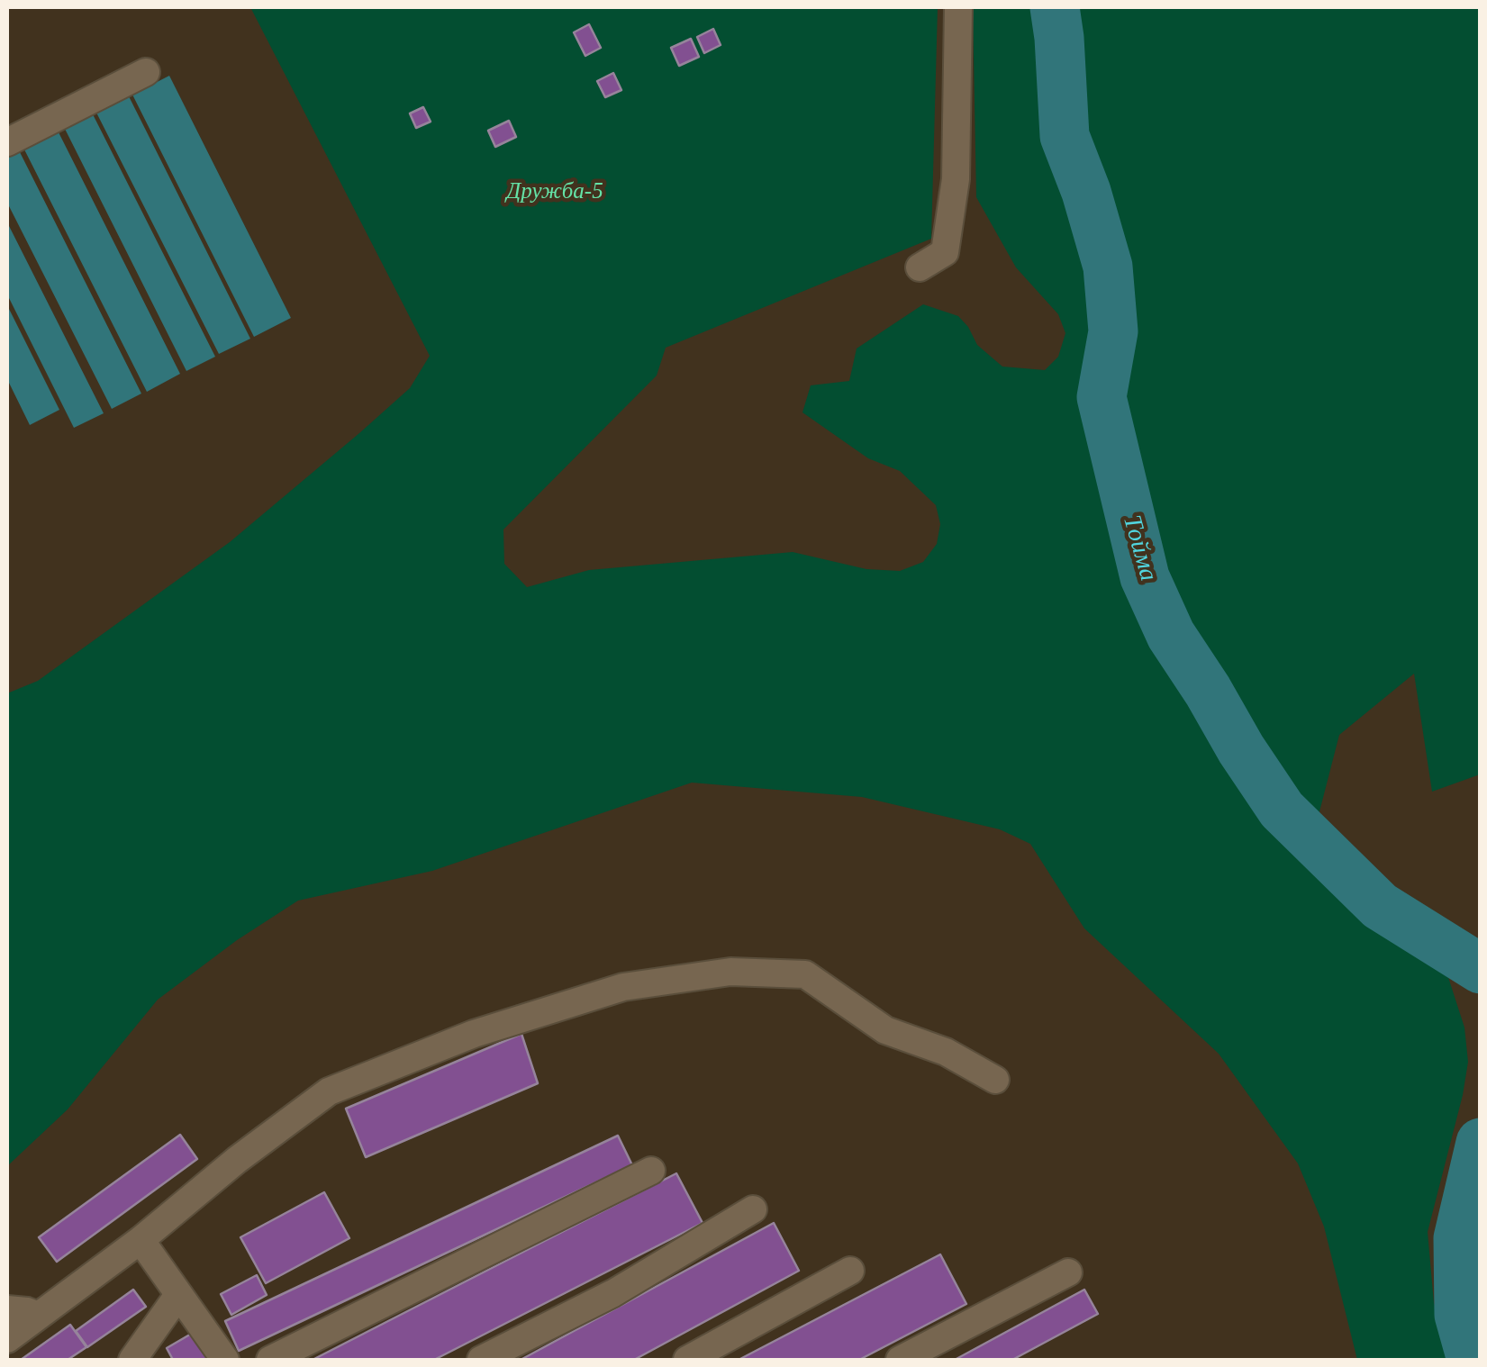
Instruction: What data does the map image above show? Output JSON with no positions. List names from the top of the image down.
{
  "water": ["Тойма"],
  "parks": ["Дружба-5"]
}
